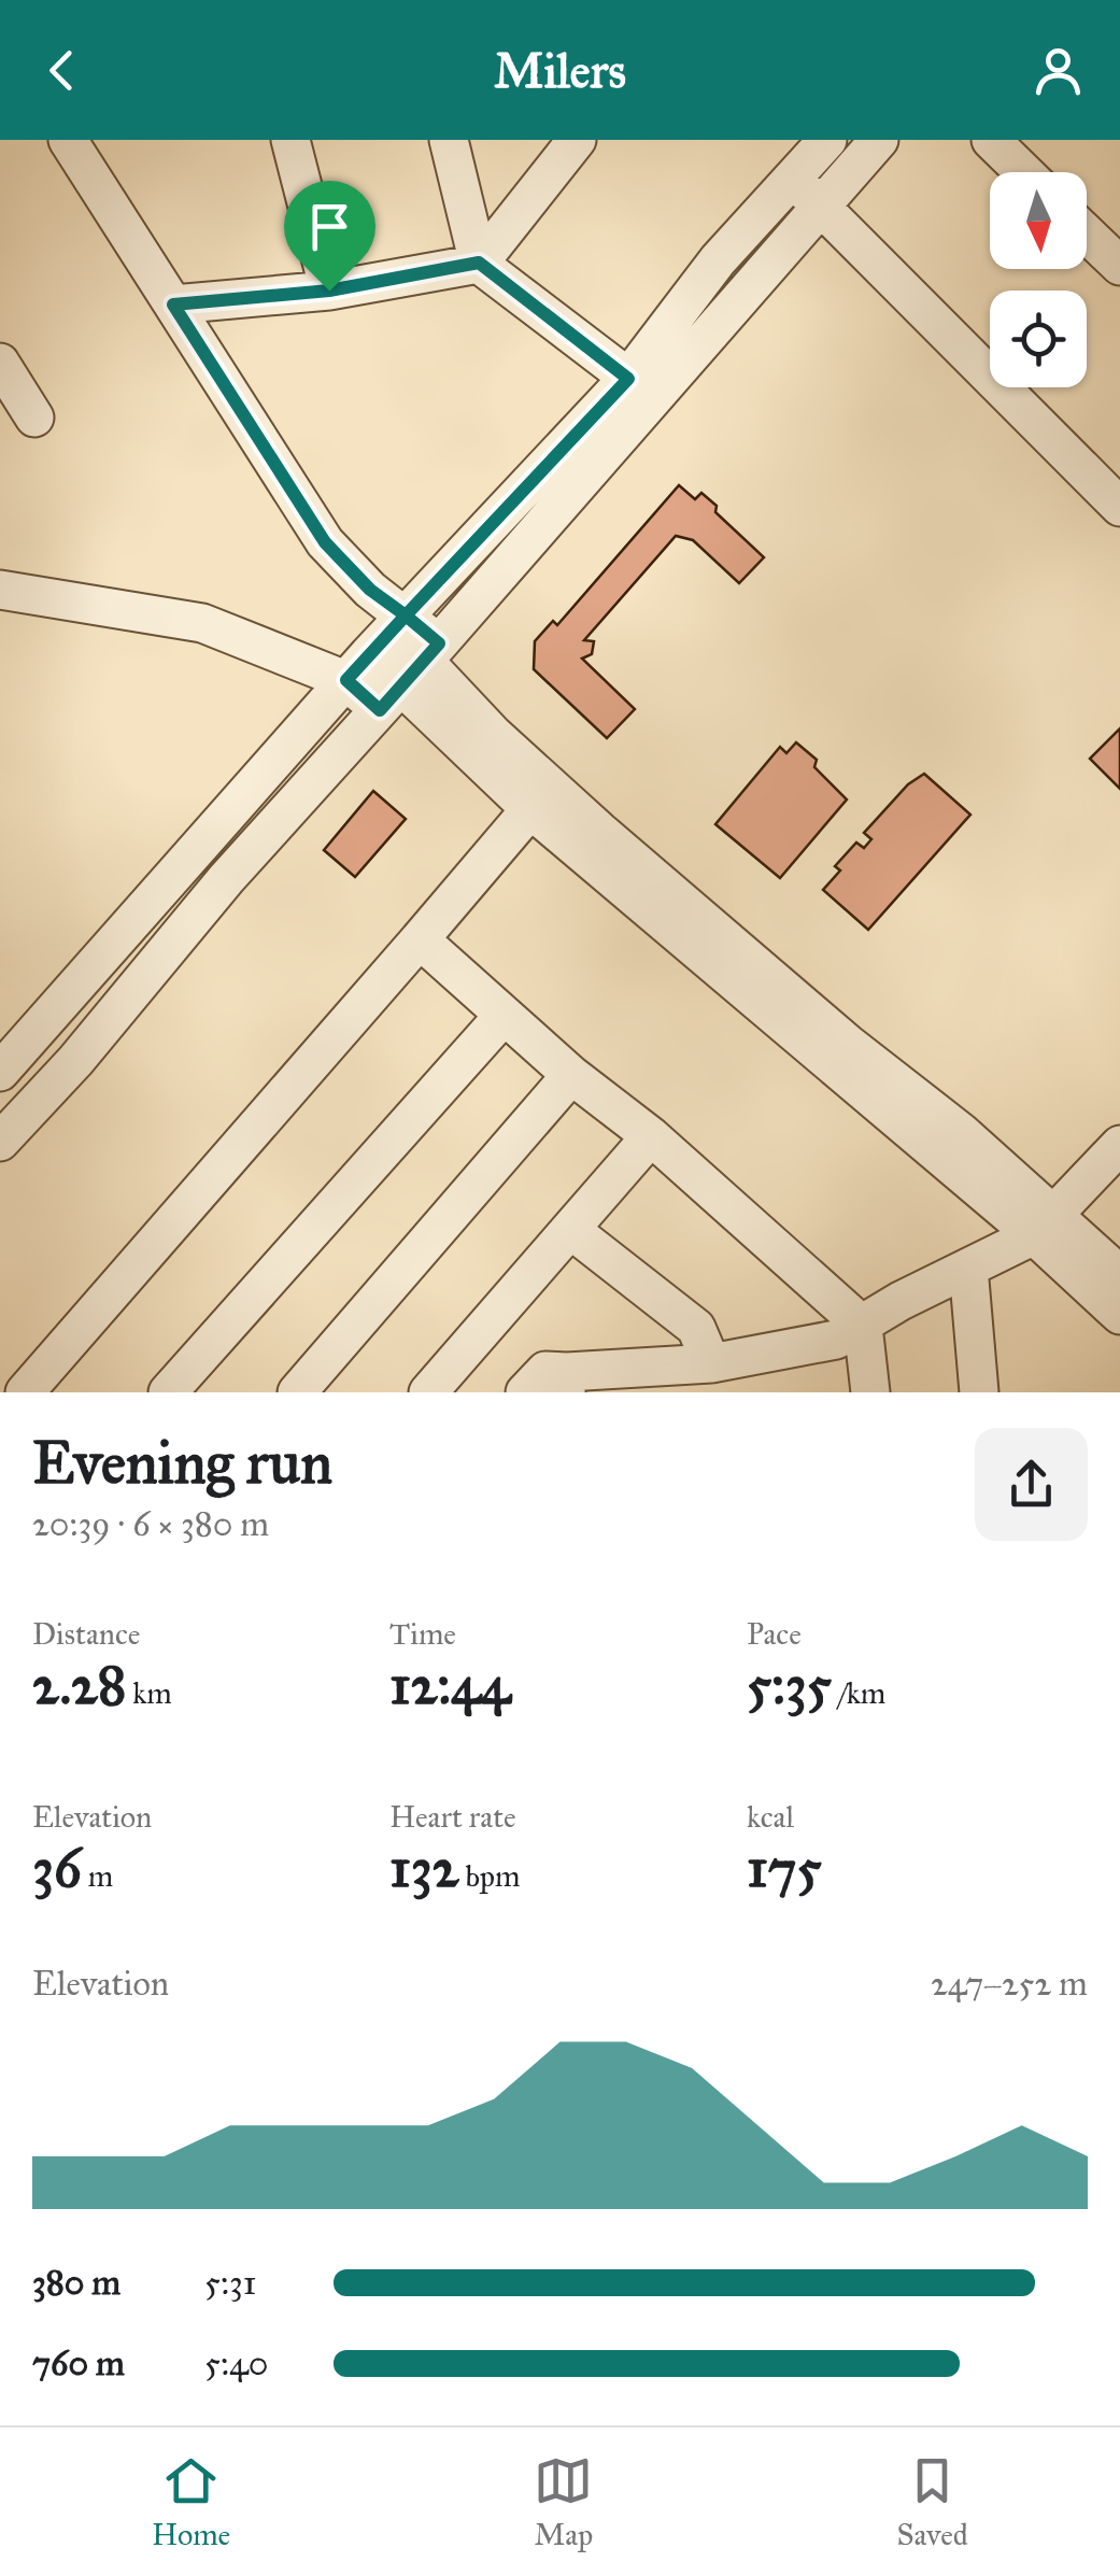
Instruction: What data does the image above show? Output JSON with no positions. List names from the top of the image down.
{
  "north": "bottom",
  "page": {
    "header": "Milers",
    "heading": ["Evening run", "20:39 · 6 × 380 m"],
    "stats": [
      ["Distance", "2.28 km"],
      ["Time", "12:44"],
      ["Pace", "5:35 /km"],
      ["Elevation", "36 m"],
      ["Heart rate", "132 bpm"],
      ["kcal", "175"]
    ],
    "chart": ["Elevation", "247–252 m"],
    "list": [
      {
        "name": "380 m",
        "note": "5:31"
      },
      {
        "name": "760 m",
        "note": "5:40"
      }
    ],
    "tabs": ["Home", "Map", "Saved"]
  }
}
